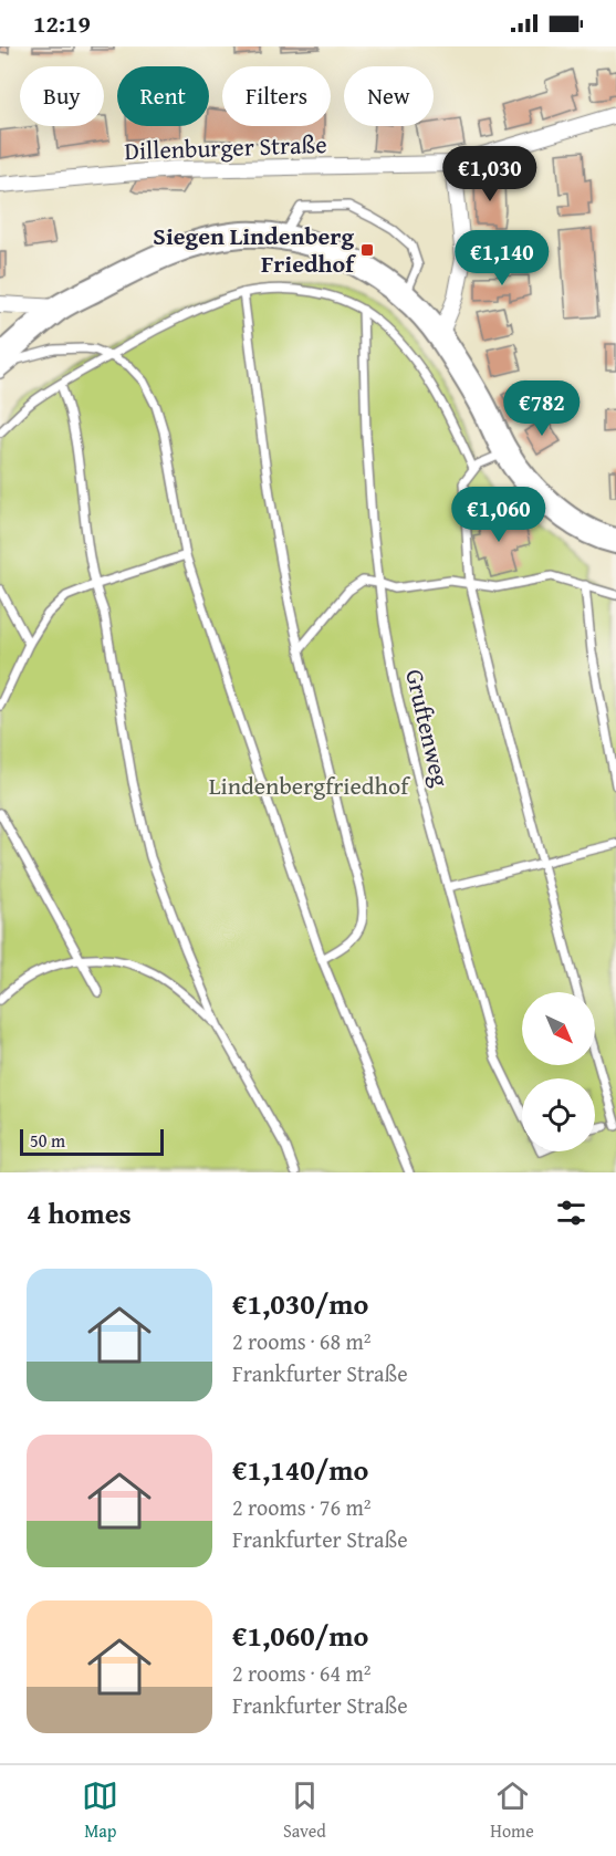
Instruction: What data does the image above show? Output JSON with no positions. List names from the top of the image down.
{
  "streets": {
    "street": ["Dillenburger Straße"],
    "lane": ["Gruftenweg"]
  },
  "parks": ["Lindenbergfriedhof"],
  "places": {
    "transit": ["Siegen Lindenberg Friedhof"]
  },
  "scale_bar": "50 m",
  "north": "bottom right",
  "page": {
    "status": "12:19",
    "chip": [
      "Buy",
      "Rent",
      "Filters",
      "New"
    ],
    "price": [
      "€1,030",
      "€1,140",
      "€782",
      "€1,060"
    ],
    "scale": "50 m",
    "heading": "4 homes",
    "list": [
      {
        "name": "€1,030/mo",
        "note": "2 rooms · 68 m² · Frankfurter Straße"
      },
      {
        "name": "€1,140/mo",
        "note": "2 rooms · 76 m² · Frankfurter Straße"
      },
      {
        "name": "€1,060/mo",
        "note": "2 rooms · 64 m² · Frankfurter Straße"
      }
    ],
    "tabs": ["Map", "Saved", "Home"]
  }
}
